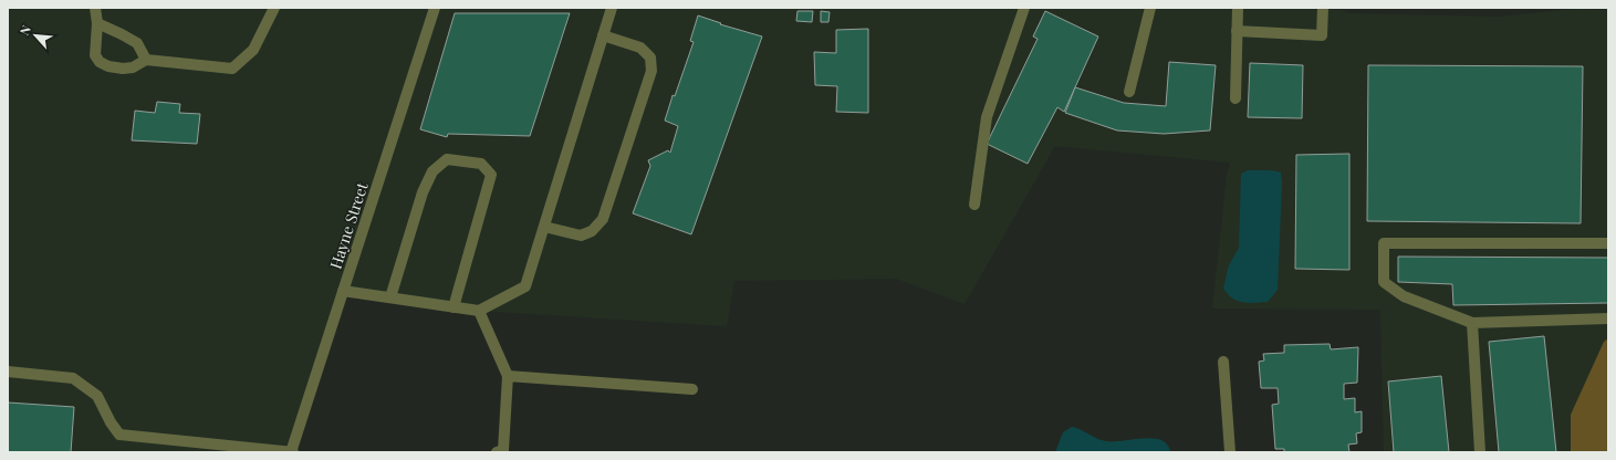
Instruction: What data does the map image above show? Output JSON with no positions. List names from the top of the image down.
{
  "streets": {
    "street": ["Hayne Street"]
  },
  "north": "top left"
}
